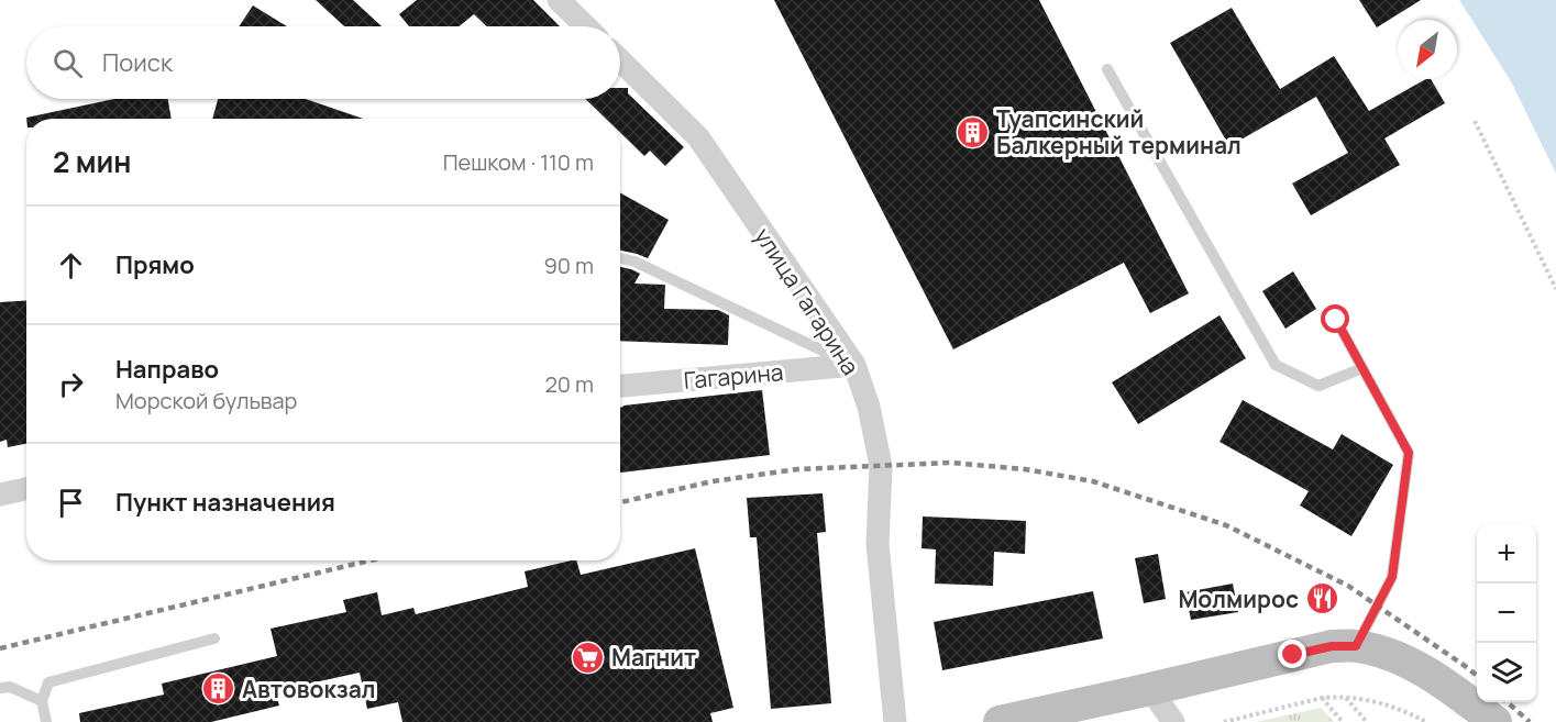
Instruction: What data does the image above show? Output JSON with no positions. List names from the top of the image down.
{
  "streets": {
    "street": ["улица Гагарина", "Гагарина"]
  },
  "crossings": [
    ["улица Гагарина", "Гагарина"]
  ],
  "places": {
    "building": ["Туапсинский Балкерный терминал", "Автовокзал"],
    "restaurant": ["Молмирос"],
    "supermarket": ["Магнит"]
  },
  "north": "bottom left",
  "page": {
    "search": "Поиск",
    "heading": ["2 мин", "Пешком · 110 m"],
    "list": [
      ["Прямо", "90 m"],
      ["Направо", "Морской бульвар", "20 m"],
      "Пункт назначения"
    ],
    "map_buttons": ["+", "−"]
  }
}
